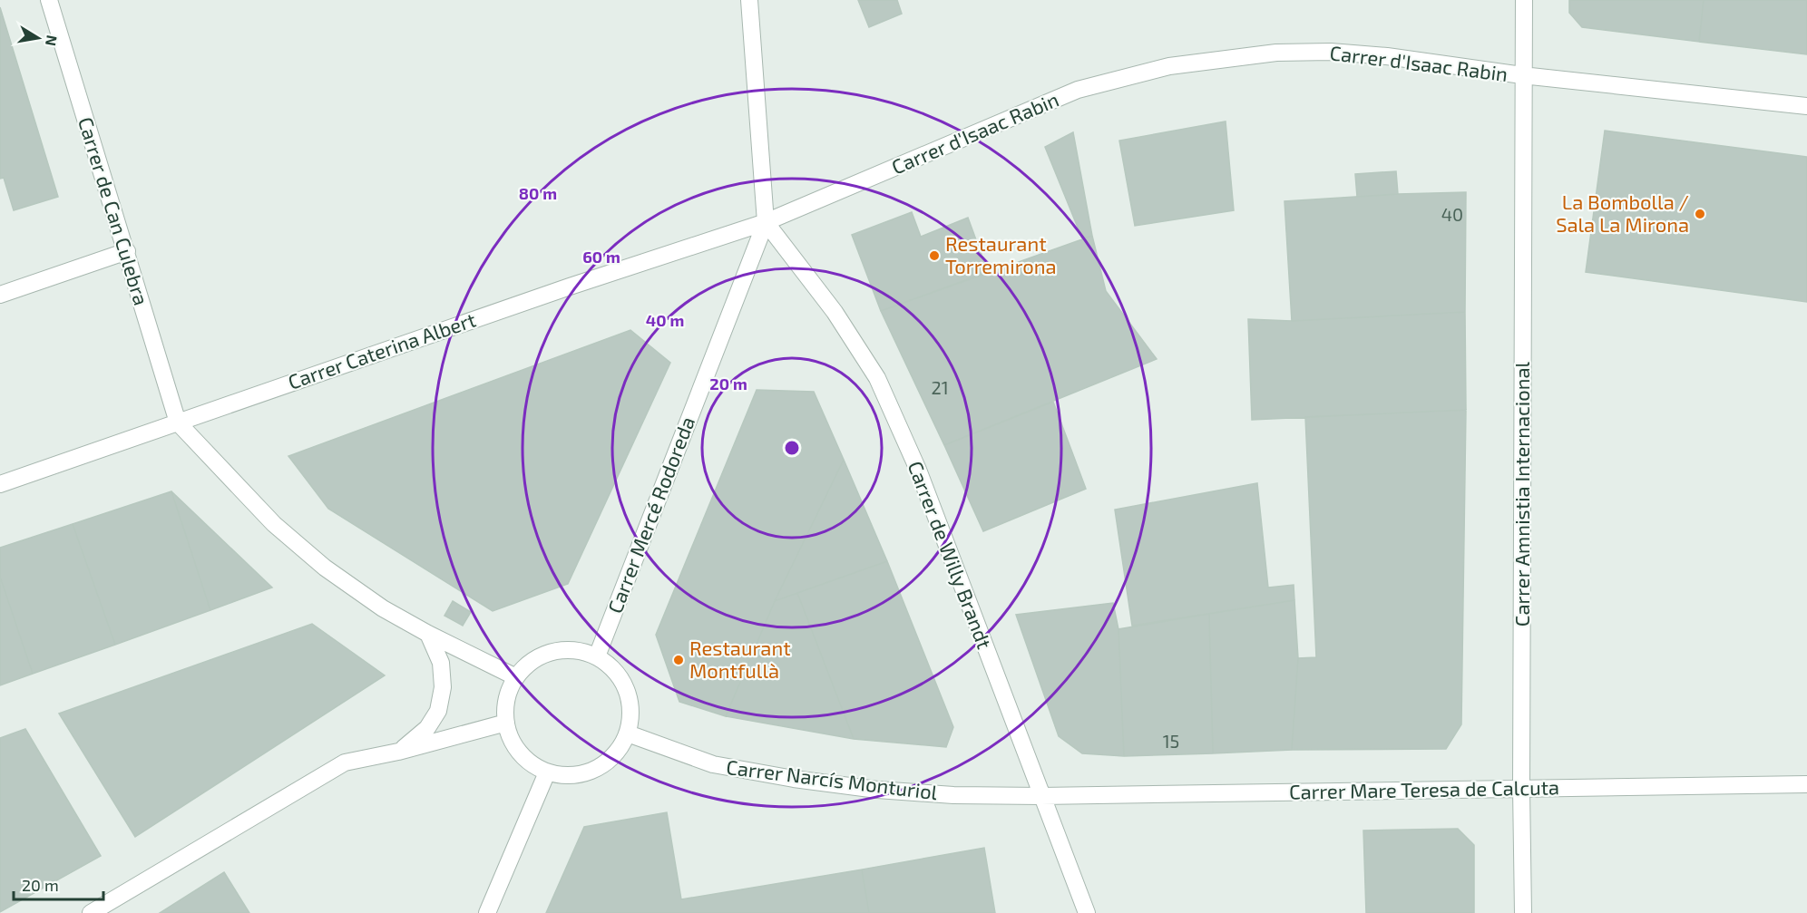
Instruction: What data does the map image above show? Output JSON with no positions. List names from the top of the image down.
{
  "streets": {
    "street": [
      "Carrer d'Isaac Rabin",
      "Carrer de Can Culebra",
      "Carrer Caterina Albert",
      "Carrer Amnistia Internacional",
      "Carrer Mercé Rodoreda",
      "Carrer de Willy Brandt",
      "Carrer Narcís Monturiol",
      "Carrer Mare Teresa de Calcuta"
    ]
  },
  "crossings": [
    ["Carrer d'Isaac Rabin", "Carrer Caterina Albert"],
    ["Carrer d'Isaac Rabin", "Carrer Amnistia Internacional"],
    ["Carrer d'Isaac Rabin", "Carrer Mercé Rodoreda"],
    ["Carrer d'Isaac Rabin", "Carrer de Willy Brandt"],
    ["Carrer de Can Culebra", "Carrer Caterina Albert"],
    ["Carrer Caterina Albert", "Carrer Mercé Rodoreda"],
    ["Carrer Caterina Albert", "Carrer de Willy Brandt"],
    ["Carrer Amnistia Internacional", "Carrer Mare Teresa de Calcuta"],
    ["Carrer Mercé Rodoreda", "Carrer de Willy Brandt"],
    ["Carrer Mercé Rodoreda", "Carrer Narcís Monturiol"],
    ["Carrer de Willy Brandt", "Carrer Narcís Monturiol"],
    ["Carrer de Willy Brandt", "Carrer Mare Teresa de Calcuta"],
    ["Carrer Narcís Monturiol", "Carrer Mare Teresa de Calcuta"]
  ],
  "places": ["La Bombolla / Sala La Mirona", "Restaurant Torremirona", "Restaurant Montfullà"],
  "house_numbers": ["40", "21", "15"],
  "scale_bar": "20 m",
  "north": "right",
  "rings": [
    "80 m",
    "60 m",
    "40 m",
    "20 m"
  ]
}
